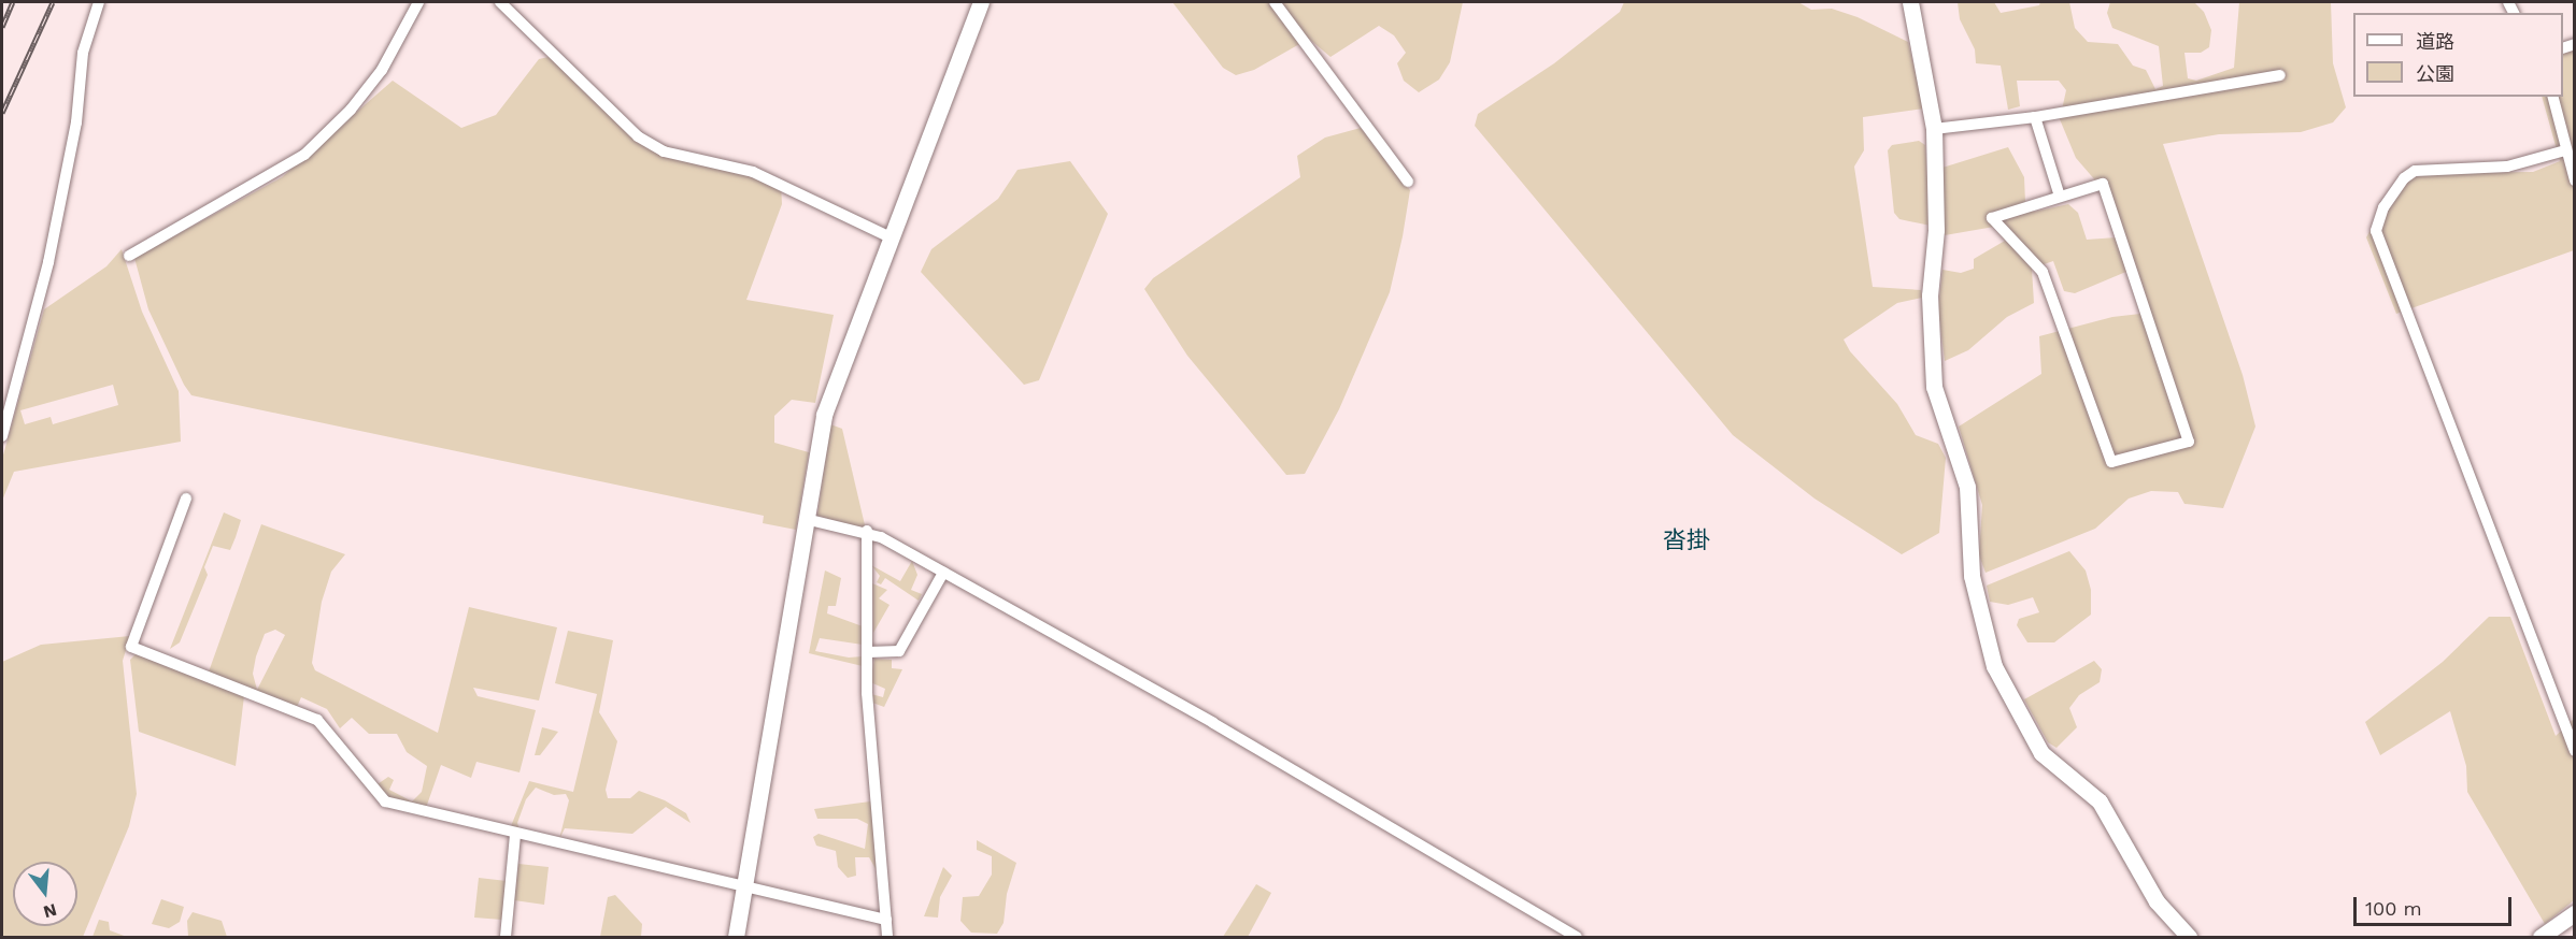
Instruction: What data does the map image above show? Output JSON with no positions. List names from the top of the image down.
{
  "districts": ["沓掛"],
  "legend": ["道路", "公園"],
  "scale_bar": "100 m",
  "north": "bottom"
}
